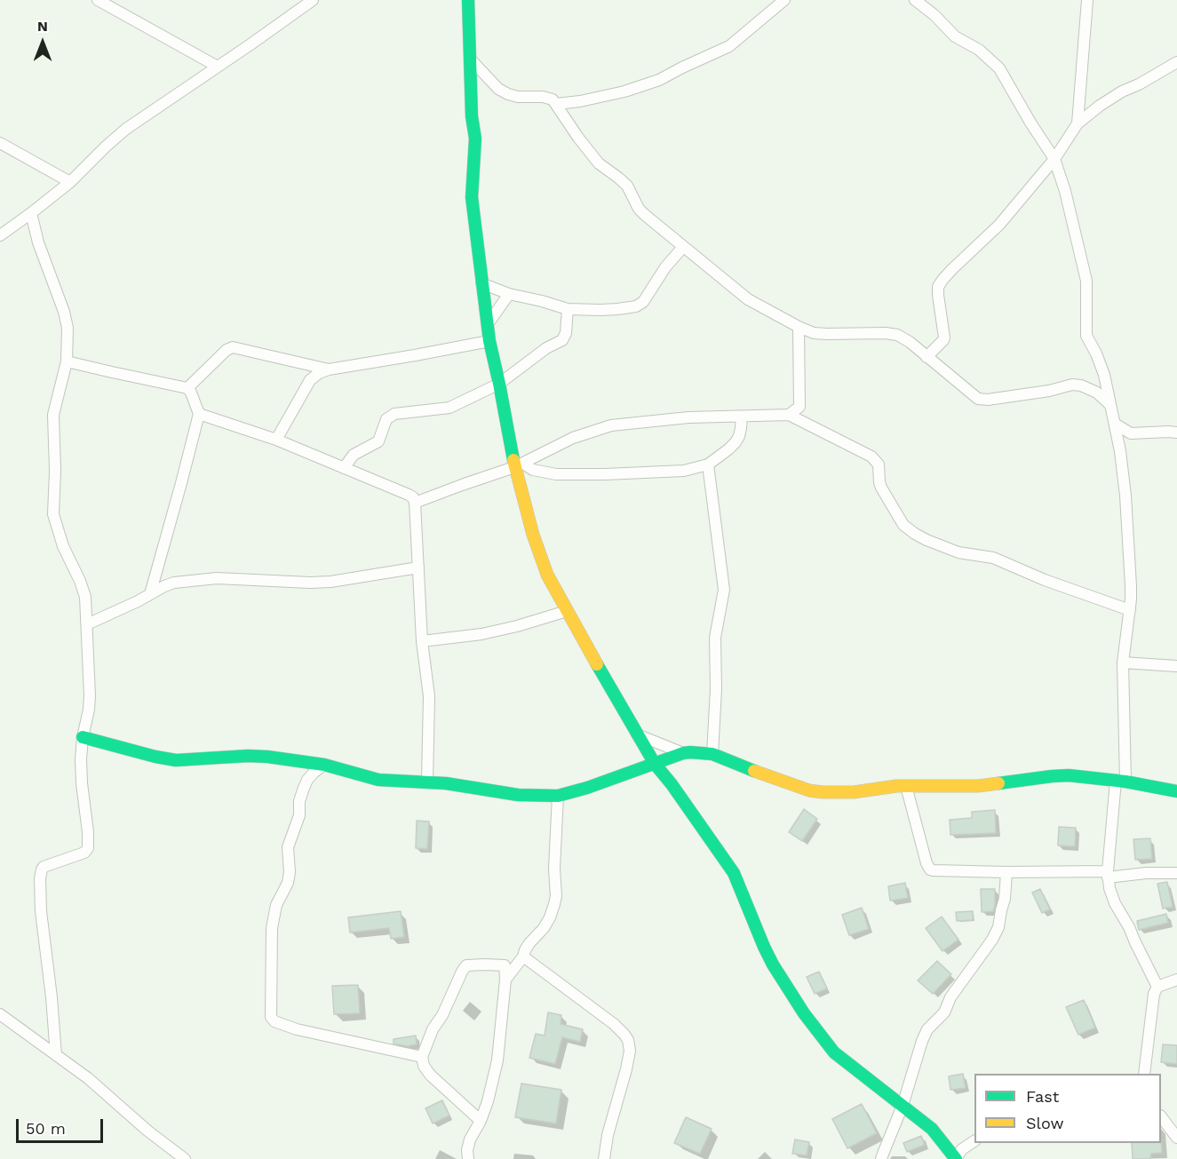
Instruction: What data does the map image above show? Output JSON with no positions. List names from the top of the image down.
{
  "legend": ["Fast", "Slow"],
  "scale_bar": "50 m",
  "north": "top"
}
